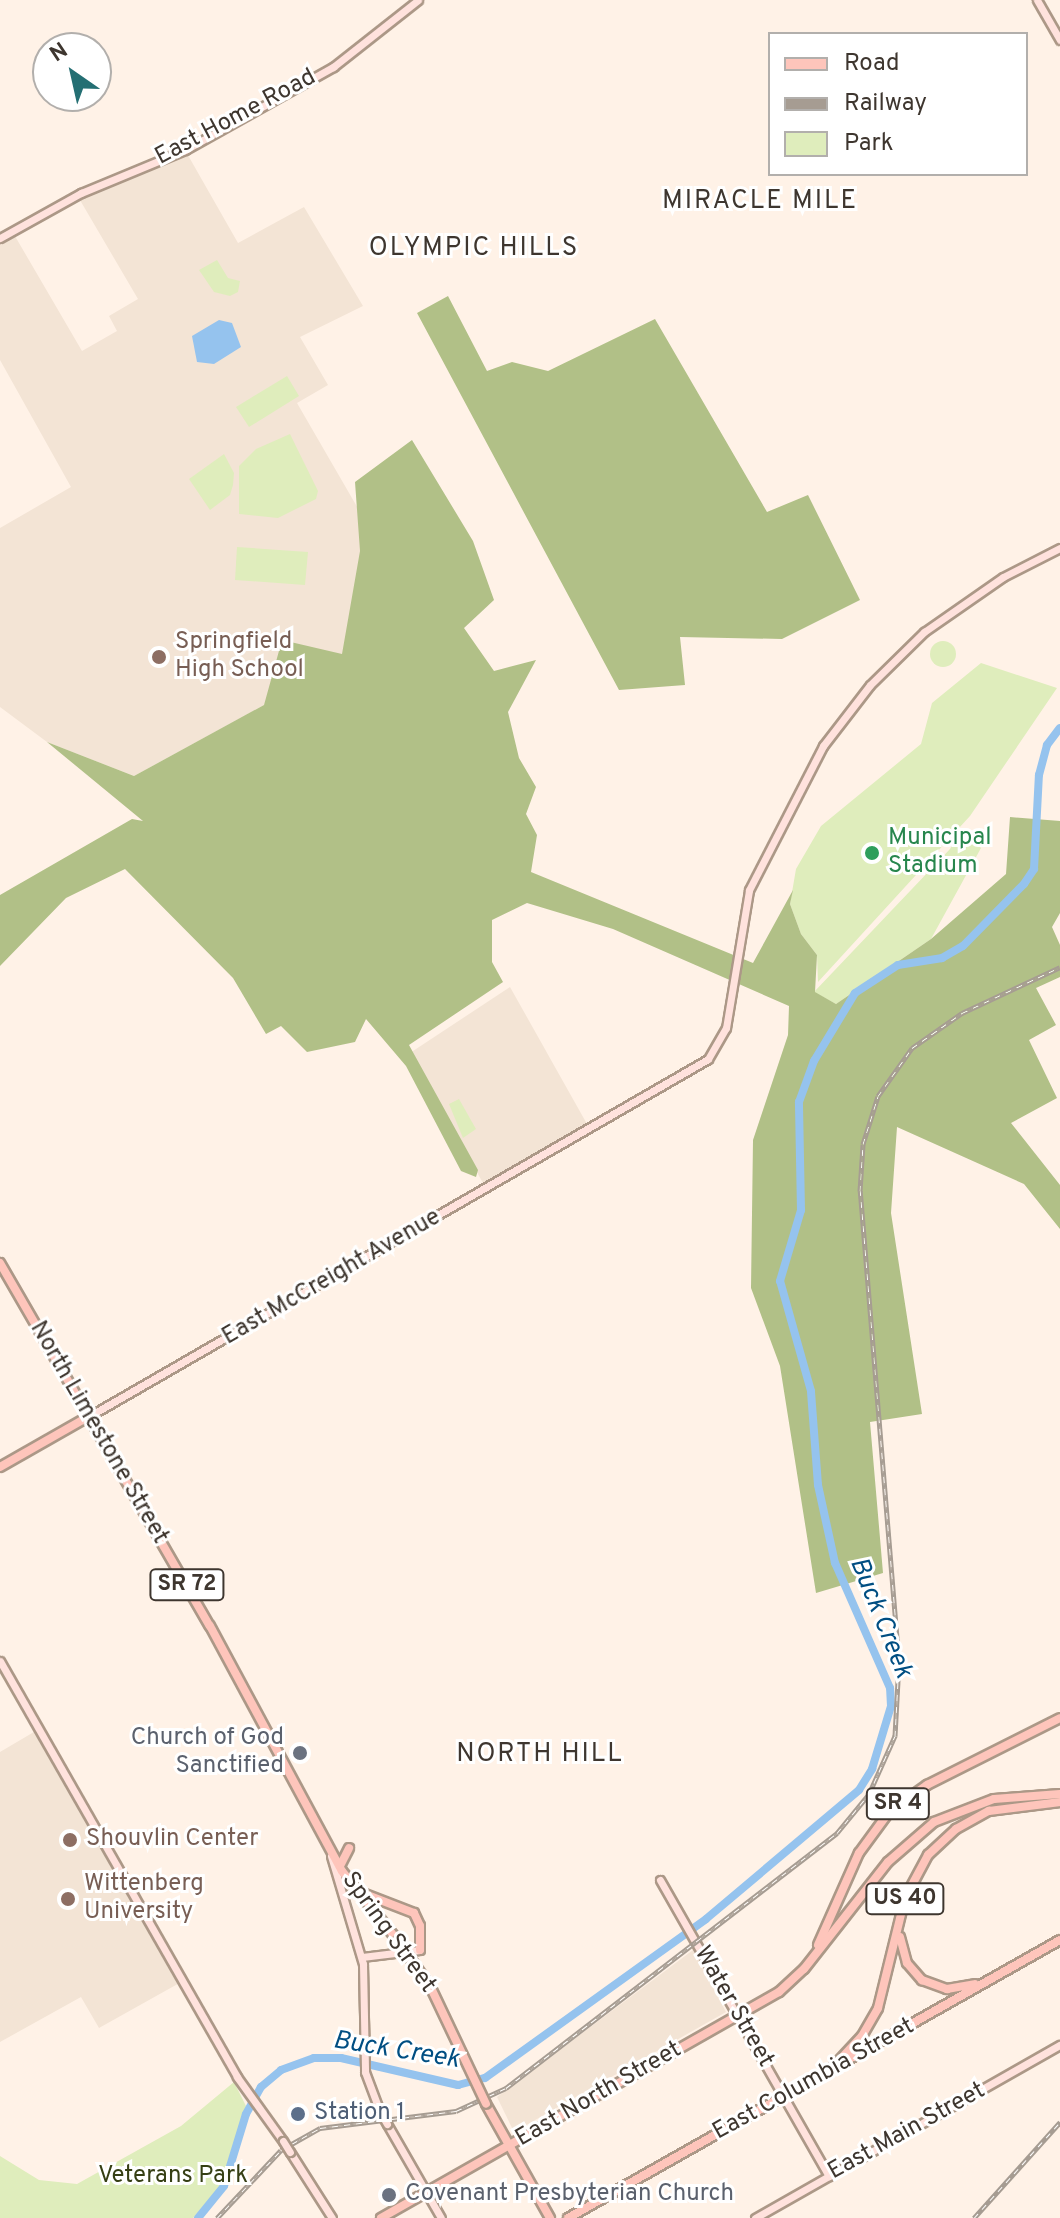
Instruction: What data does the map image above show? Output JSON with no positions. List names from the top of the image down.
{
  "streets": {
    "main road": [
      "East McCreight Avenue",
      "North Limestone Street",
      "SR 72",
      "SR 4",
      "US 40",
      "Spring Street",
      "East Columbia Street",
      "East North Street"
    ],
    "street": ["East Home Road", "Water Street", "East Main Street"]
  },
  "crossings": [
    ["East McCreight Avenue", "North Limestone Street"],
    ["North Limestone Street", "Spring Street"],
    ["North Limestone Street", "East North Street"],
    ["SR 72", "Spring Street"],
    ["SR 72", "East North Street"],
    ["SR 4", "US 40"],
    ["SR 4", "East North Street"],
    ["US 40", "East Columbia Street"],
    ["US 40", "East North Street"],
    ["Spring Street", "East North Street"],
    ["Water Street", "East Columbia Street"],
    ["Water Street", "East North Street"],
    ["Water Street", "East Main Street"]
  ],
  "districts": ["MIRACLE MILE", "OLYMPIC HILLS", "NORTH HILL"],
  "water": ["Buck Creek"],
  "parks": ["Veterans Park"],
  "places": [
    "Springfield High School",
    "Municipal Stadium",
    "Church of God Sanctified",
    "Shouvlin Center",
    "Wittenberg University",
    "Station 1",
    "Covenant Presbyterian Church"
  ],
  "legend": ["Road", "Railway", "Park"],
  "north": "top left"
}
